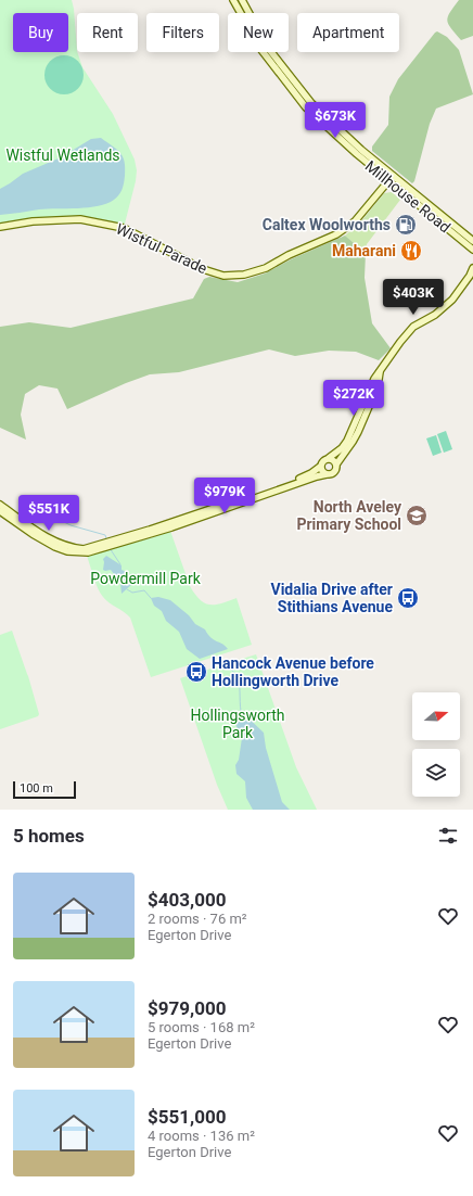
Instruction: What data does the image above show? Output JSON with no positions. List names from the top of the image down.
{
  "streets": {
    "street": ["Millhouse Road", "Wistful Parade"]
  },
  "crossings": [
    ["Millhouse Road", "Wistful Parade"]
  ],
  "parks": ["Wistful Wetlands", "Powdermill Park", "Hollingsworth Park"],
  "places": {
    "fuel station": ["Caltex Woolworths"],
    "restaurant": ["Maharani"],
    "school or university": ["North Aveley Primary School"],
    "bus stop": ["Vidalia Drive after Stithians Avenue", "Hancock Avenue before Hollingworth Drive"]
  },
  "scale_bar": "100 m",
  "north": "right",
  "page": {
    "chip": [
      "Buy",
      "Rent",
      "Filters",
      "New",
      "Apartment"
    ],
    "price": [
      "$673K",
      "$403K",
      "$272K",
      "$979K",
      "$551K"
    ],
    "scale": "100 m",
    "heading": "5 homes",
    "list": [
      {
        "name": "$403,000",
        "note": "2 rooms · 76 m² · Egerton Drive"
      },
      {
        "name": "$979,000",
        "note": "5 rooms · 168 m² · Egerton Drive"
      },
      {
        "name": "$551,000",
        "note": "4 rooms · 136 m² · Egerton Drive"
      }
    ]
  }
}
